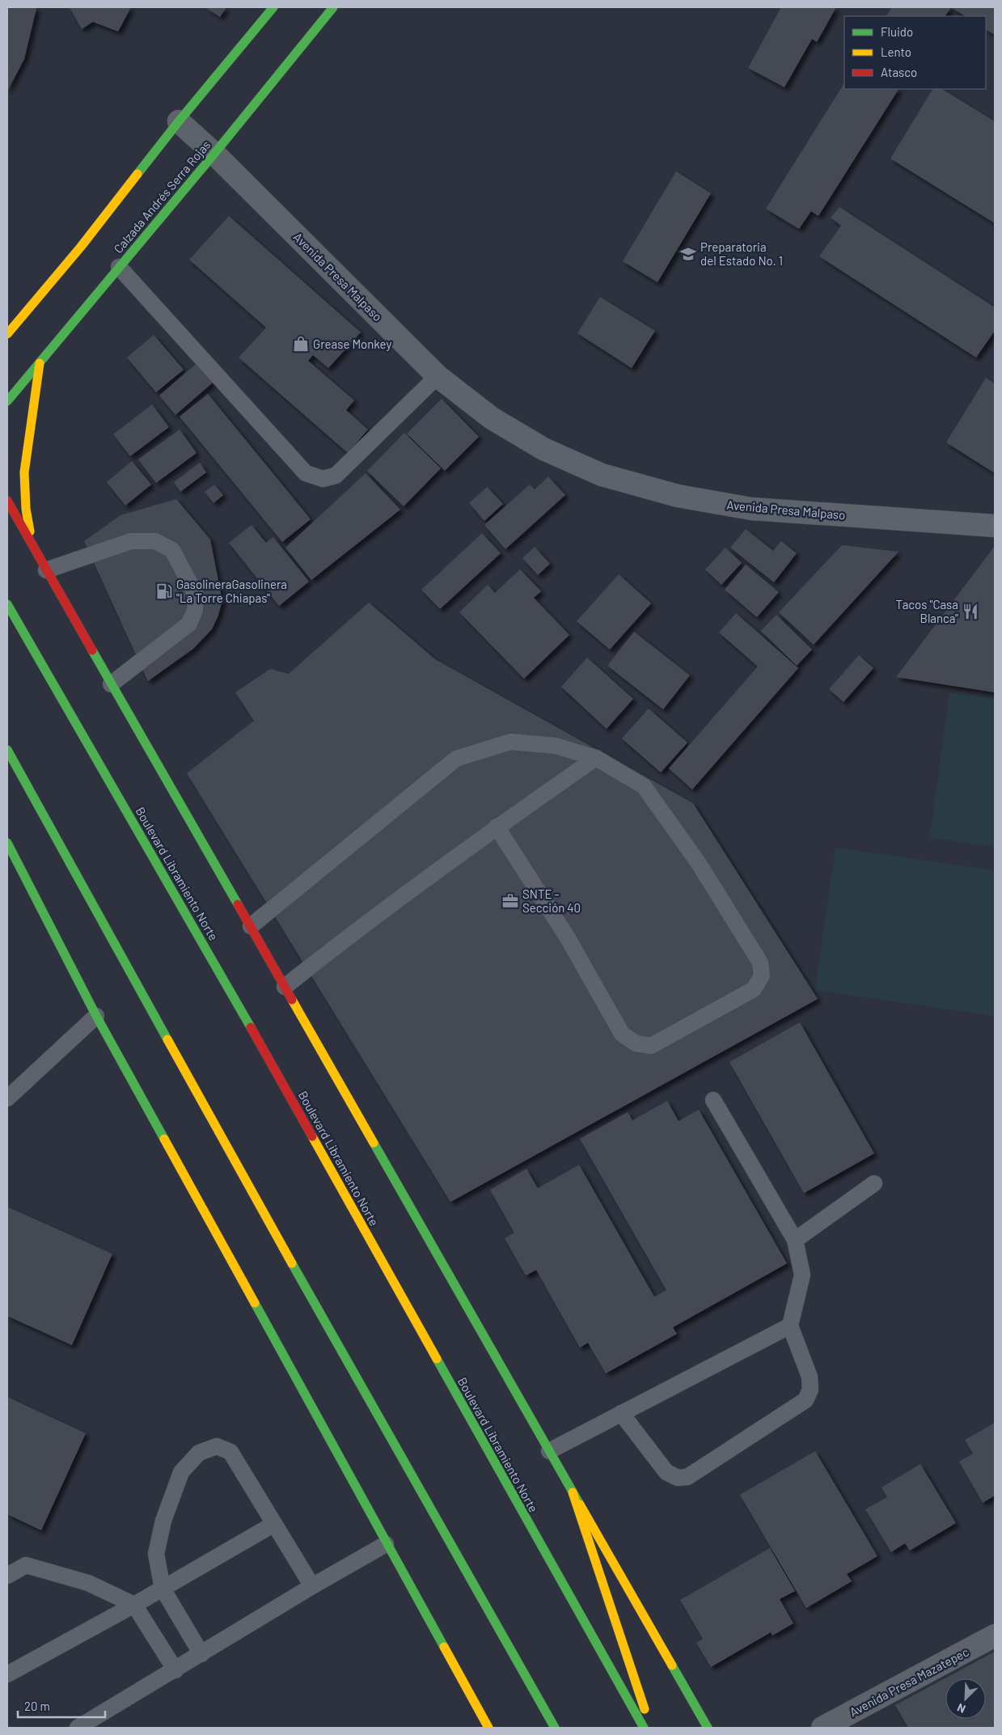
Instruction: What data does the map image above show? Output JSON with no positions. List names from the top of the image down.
{
  "streets": {
    "main road": ["Calzada Andrés Serra Rojas", "Boulevard Libramiento Norte"],
    "street": ["Avenida Presa Malpaso", "Avenida Presa Mazatepec"]
  },
  "crossings": [
    ["Calzada Andrés Serra Rojas", "Avenida Presa Malpaso"]
  ],
  "places": {
    "school or university": ["Preparatoria del Estado No. 1"],
    "shop": ["Grease Monkey"],
    "fuel station": ["GasolineraGasolinera \"La Torre Chiapas\""],
    "restaurant": ["Tacos \"Casa Blanca\""],
    "office": ["SNTE - Sección 40"]
  },
  "legend": ["Fluido", "Lento", "Atasco"],
  "scale_bar": "20 m",
  "north": "bottom left"
}
